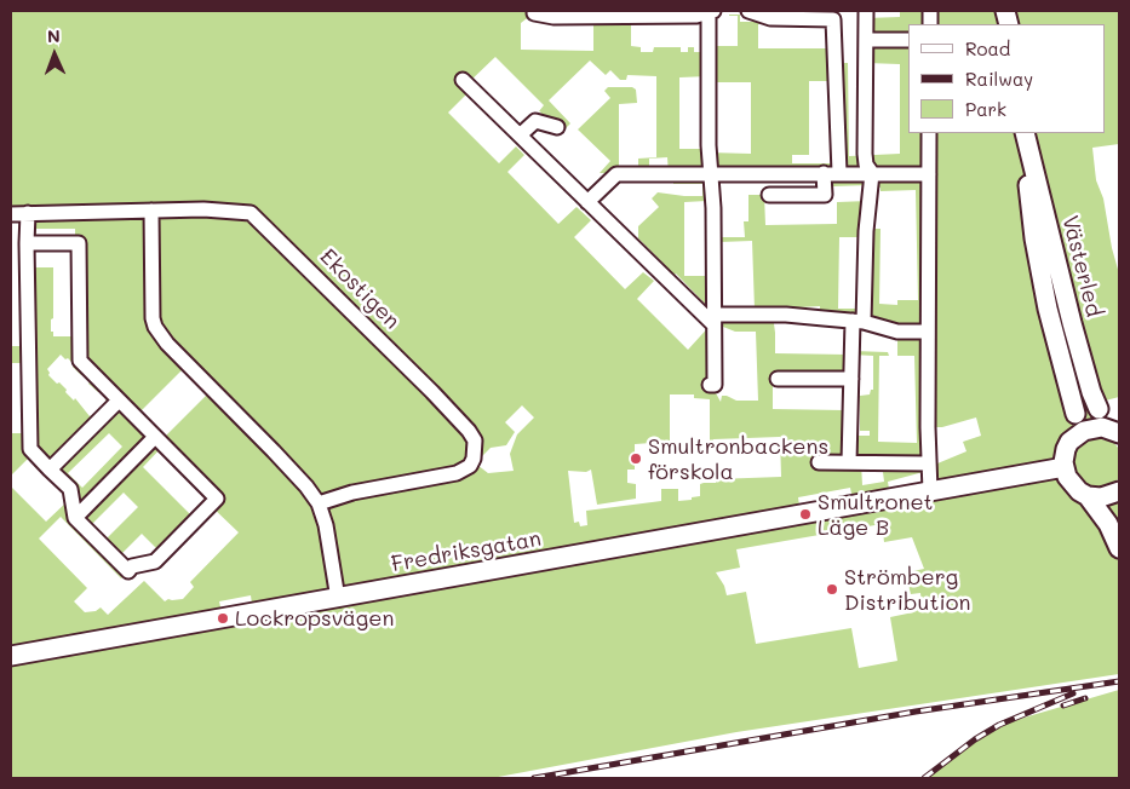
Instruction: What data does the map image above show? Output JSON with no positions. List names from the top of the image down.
{
  "streets": {
    "street": ["Västerled", "Ekostigen", "Fredriksgatan"]
  },
  "places": [
    "Smultronbackens förskola",
    "Smultronet Läge B",
    "Strömberg Distribution",
    "Lockropsvägen"
  ],
  "legend": ["Road", "Railway", "Park"],
  "north": "top"
}
